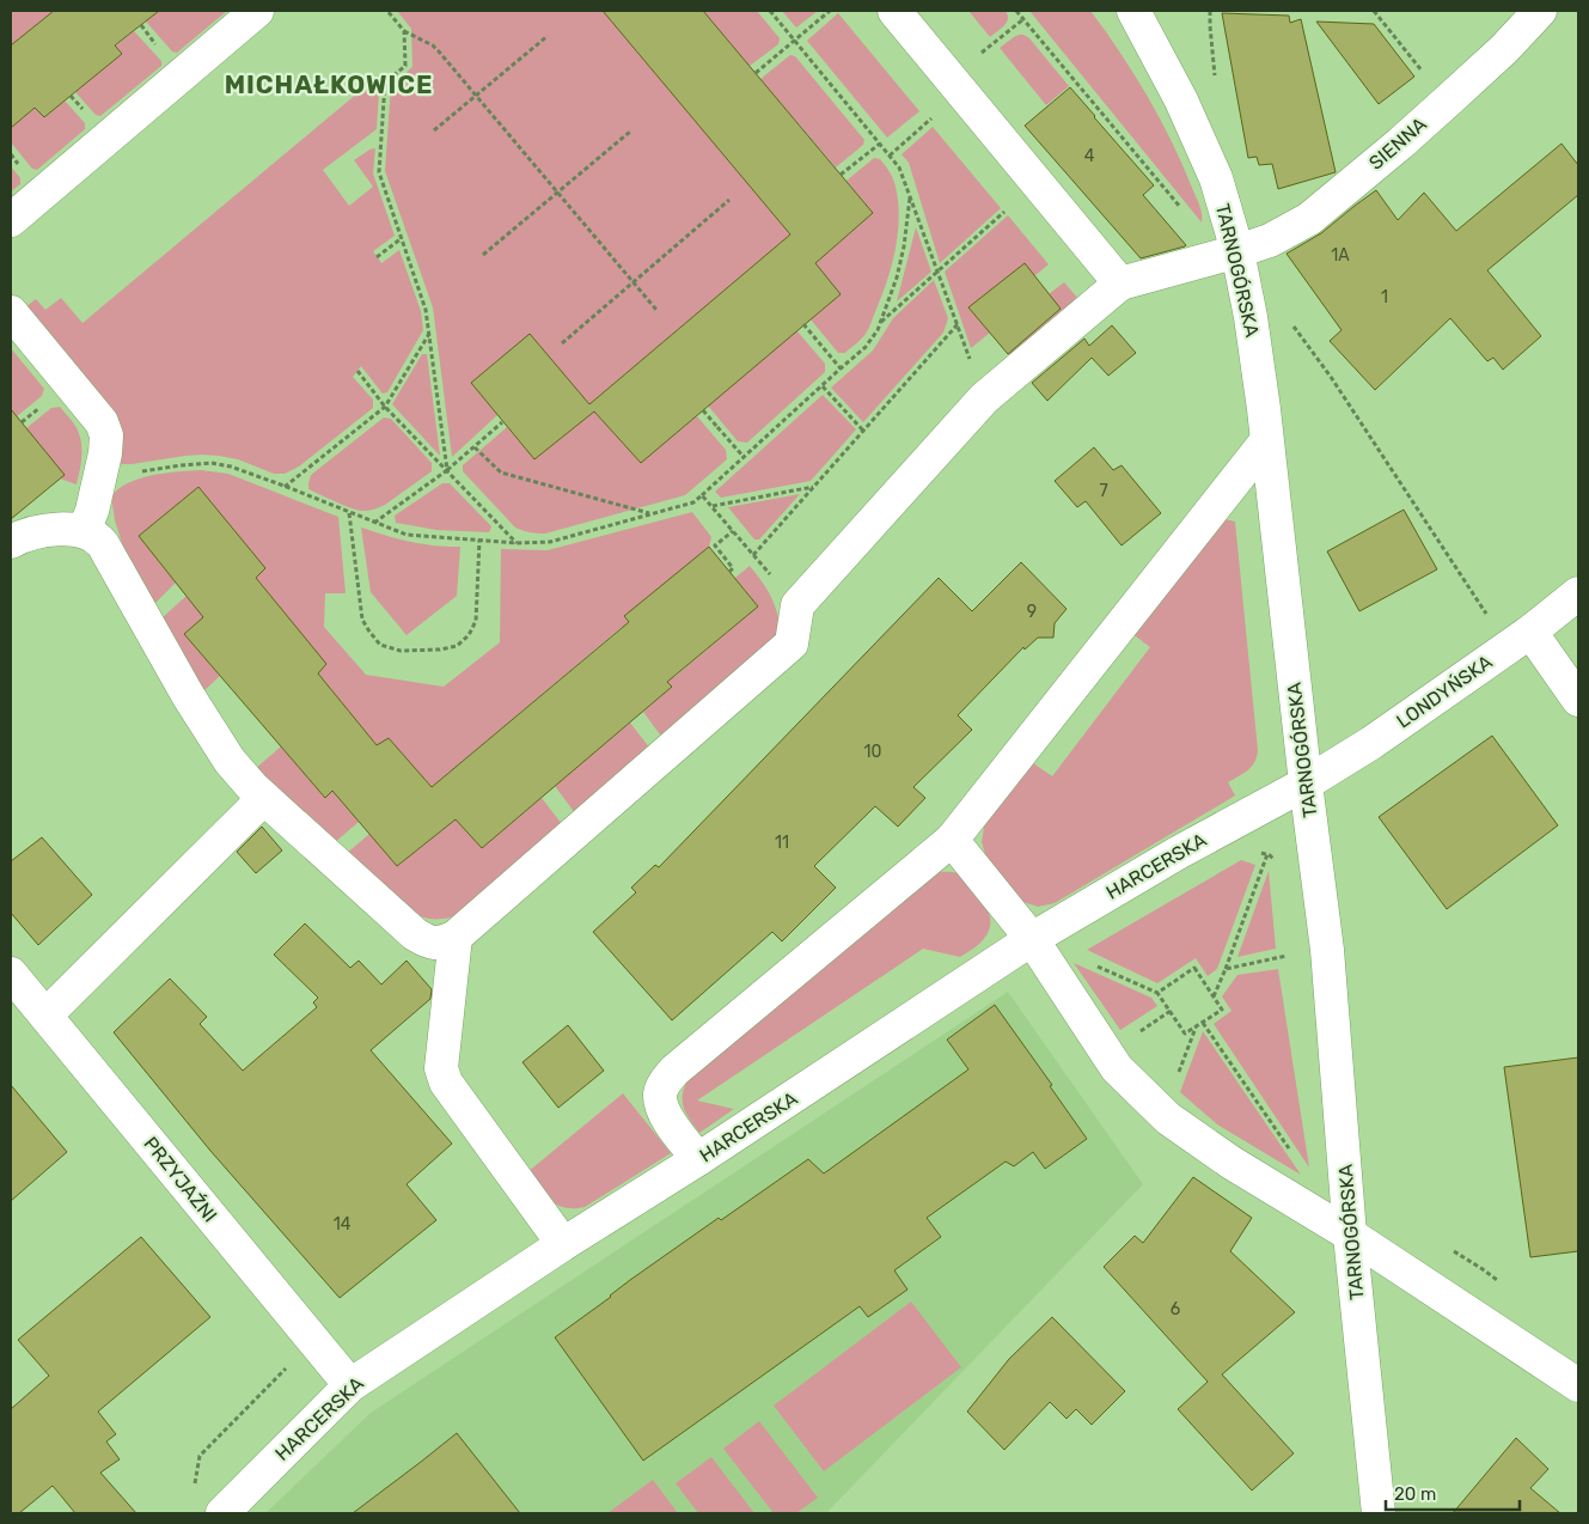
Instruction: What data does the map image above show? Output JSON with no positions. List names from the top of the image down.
{
  "streets": {
    "street": [
      "SIENNA",
      "TARNOGÓRSKA",
      "LONDYŃSKA",
      "HARCERSKA",
      "PRZYJAŹNI"
    ]
  },
  "crossings": [
    ["SIENNA", "TARNOGÓRSKA"],
    ["TARNOGÓRSKA", "LONDYŃSKA"],
    ["TARNOGÓRSKA", "HARCERSKA"],
    ["LONDYŃSKA", "HARCERSKA"],
    ["HARCERSKA", "PRZYJAŹNI"]
  ],
  "districts": ["MICHAŁKOWICE"],
  "house_numbers": [
    "4",
    "1A",
    "1",
    "7",
    "9",
    "10",
    "11",
    "14",
    "6"
  ],
  "scale_bar": "20 m"
}
